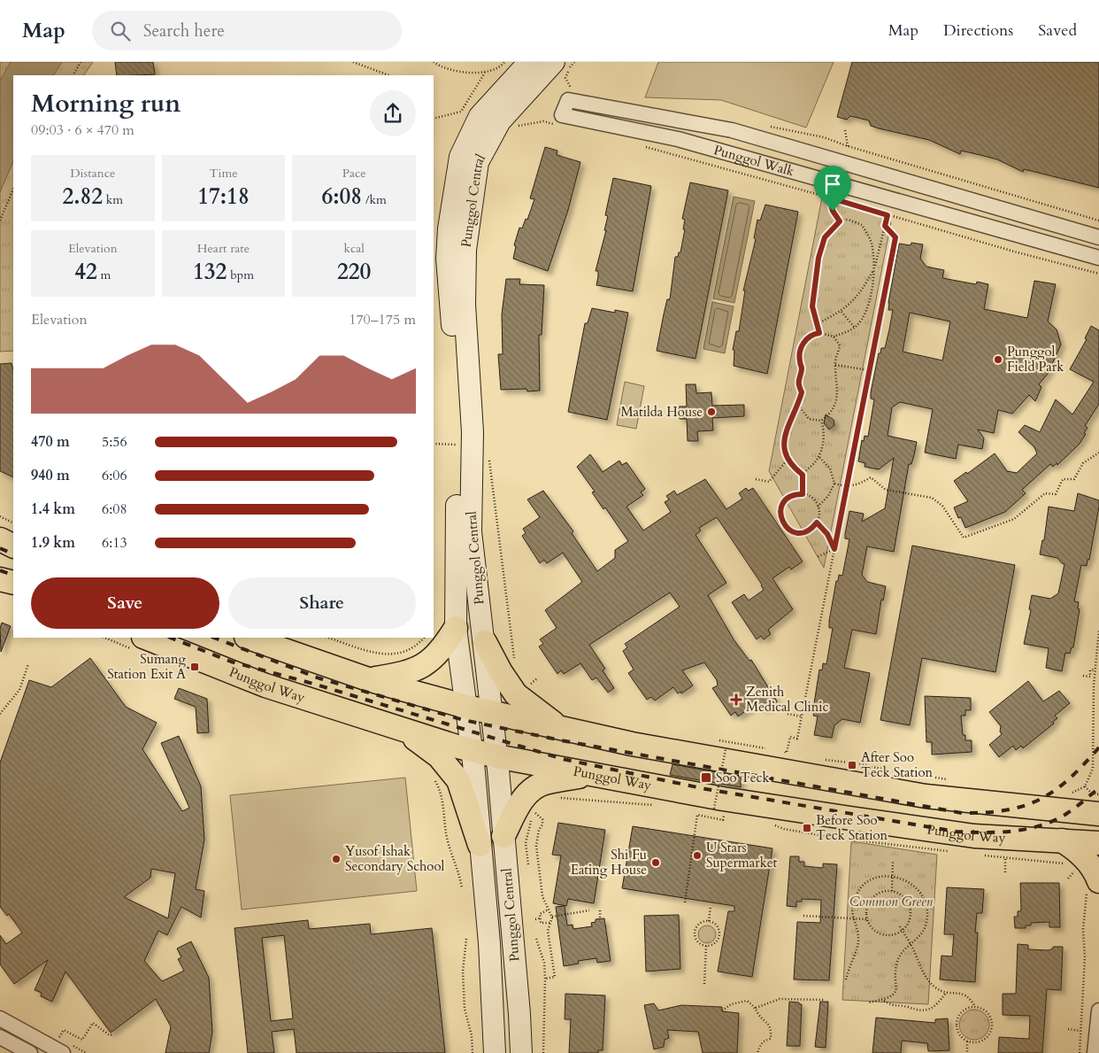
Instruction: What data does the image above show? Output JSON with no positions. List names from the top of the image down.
{
  "streets": {
    "main road": ["Punggol Central", "Punggol Way"],
    "street": ["Punggol Walk"]
  },
  "crossings": [
    ["Punggol Central", "Punggol Way"]
  ],
  "parks": ["Common Green"],
  "places": {
    "other": [
      "Punggol Field Park",
      "Matilda House",
      "U Stars Supermarket",
      "Yusof Ishak Secondary School",
      "Shi Fu Eating House"
    ],
    "transit": [
      "Sumang Station Exit A",
      "After Soo Teck Station",
      "Soo Teck",
      "Before Soo Teck Station"
    ],
    "health": ["Zenith Medical Clinic"]
  },
  "page": {
    "header": "Map",
    "search": "Search here",
    "nav": ["Map", "Directions", "Saved"],
    "heading": ["Morning run", "09:03 · 6 × 470 m"],
    "stats": [
      ["Distance", "2.82 km"],
      ["Time", "17:18"],
      ["Pace", "6:08 /km"],
      ["Elevation", "42 m"],
      ["Heart rate", "132 bpm"],
      ["kcal", "220"]
    ],
    "chart": ["Elevation", "170–175 m"],
    "list": [
      {
        "name": "470 m",
        "note": "5:56"
      },
      {
        "name": "940 m",
        "note": "6:06"
      },
      {
        "name": "1.4 km",
        "note": "6:08"
      },
      {
        "name": "1.9 km",
        "note": "6:13"
      }
    ],
    "buttons": ["Save", "Share"]
  }
}
